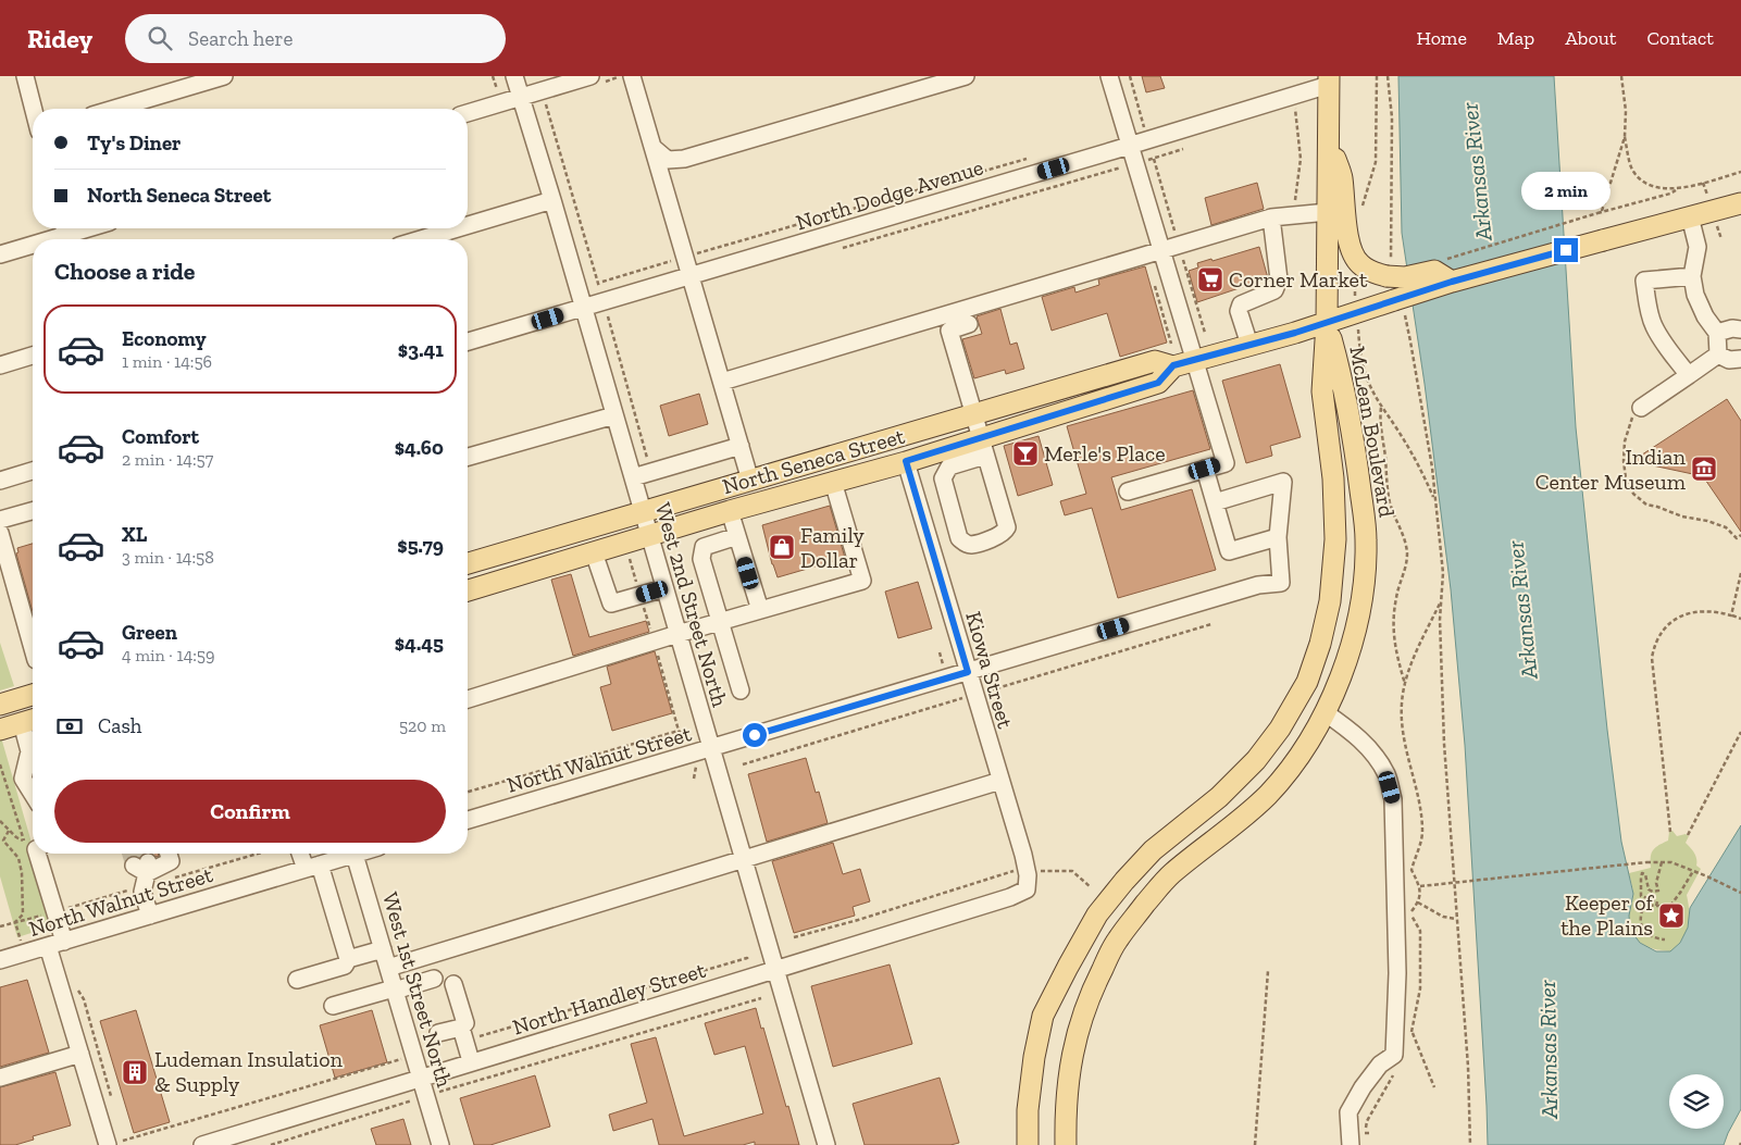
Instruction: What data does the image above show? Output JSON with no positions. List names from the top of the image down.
{
  "streets": {
    "main road": ["McLean Boulevard", "North Seneca Street"],
    "street": [
      "North Dodge Avenue",
      "West 2nd Street North",
      "Kiowa Street",
      "North Walnut Street",
      "West 1st Street North",
      "North Handley Street"
    ]
  },
  "crossings": [
    ["North Dodge Avenue", "West 2nd Street North"],
    ["McLean Boulevard", "North Seneca Street"],
    ["North Seneca Street", "West 2nd Street North"],
    ["North Seneca Street", "Kiowa Street"],
    ["West 2nd Street North", "North Walnut Street"],
    ["West 2nd Street North", "North Handley Street"],
    ["Kiowa Street", "North Walnut Street"],
    ["Kiowa Street", "North Handley Street"],
    ["West 1st Street North", "North Handley Street"]
  ],
  "water": ["Arkansas River"],
  "places": {
    "supermarket": ["Corner Market"],
    "bar": ["Merle's Place"],
    "museum": ["Indian Center Museum"],
    "shop": ["Family Dollar"],
    "place": ["Keeper of the Plains"],
    "building": ["Ludeman Insulation & Supply"]
  },
  "page": {
    "header": "Ridey",
    "search": "Search here",
    "nav": [
      "Home",
      "Map",
      "About",
      "Contact"
    ],
    "banner": ["Ty's Diner", "North Seneca Street"],
    "bubble": "2 min",
    "heading": "Choose a ride",
    "list": [
      {
        "name": "Economy",
        "note": "1 min · 14:56",
        "value": "$3.41"
      },
      {
        "name": "Comfort",
        "note": "2 min · 14:57",
        "value": "$4.60"
      },
      {
        "name": "XL",
        "note": "3 min · 14:58",
        "value": "$5.79"
      },
      {
        "name": "Green",
        "note": "4 min · 14:59",
        "value": "$4.45"
      }
    ],
    "pay": ["Cash", "520 m"],
    "buttons": "Confirm"
  }
}
